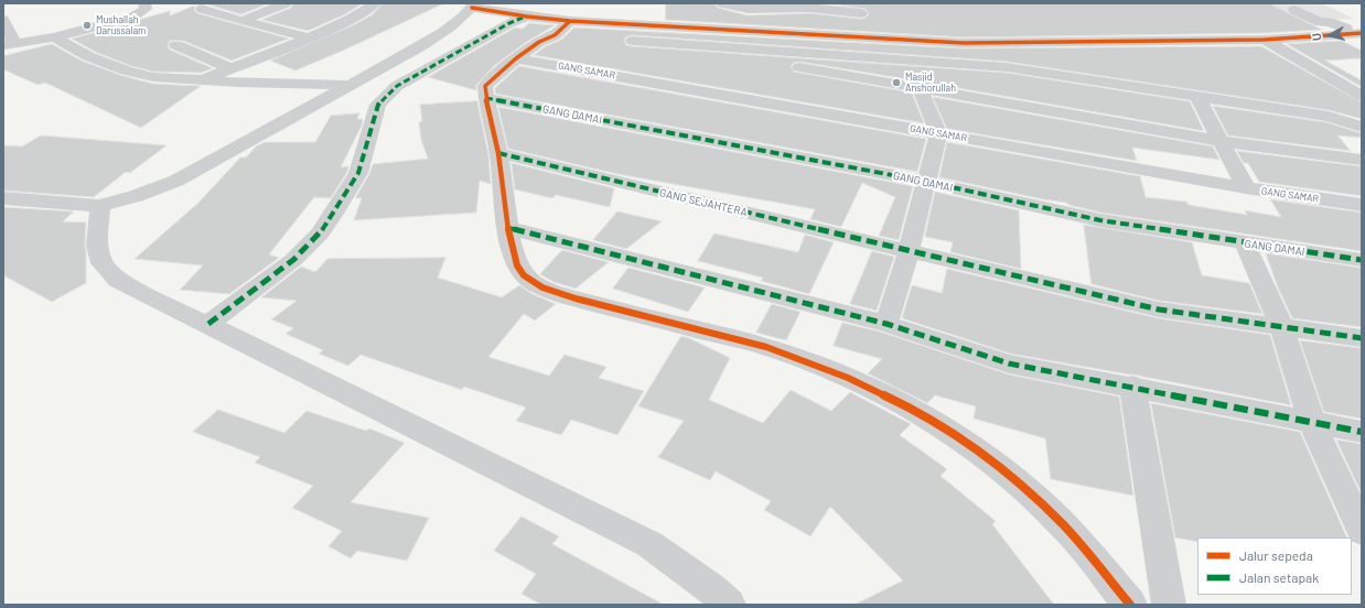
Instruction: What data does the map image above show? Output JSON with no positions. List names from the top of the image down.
{
  "streets": {
    "street": ["GANG SAMAR", "GANG DAMAI", "GANG SEJAHTERA"]
  },
  "places": ["Mushallah Darussalam", "Masjid Anshorullah"],
  "legend": ["Jalur sepeda", "Jalan setapak"],
  "north": "left"
}
